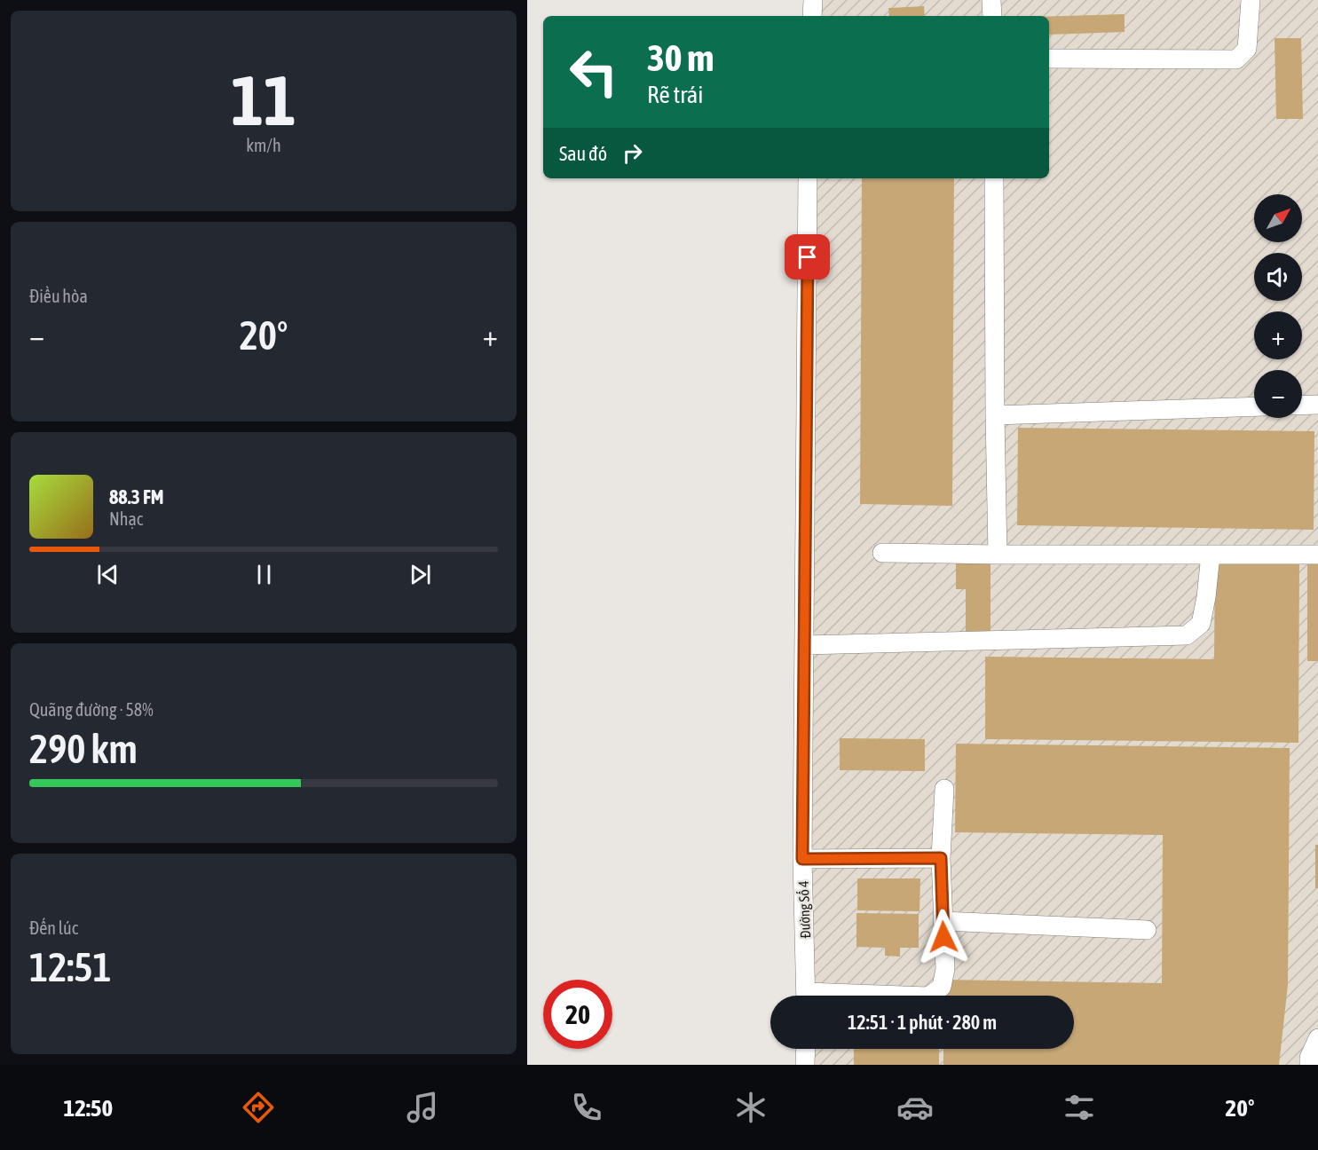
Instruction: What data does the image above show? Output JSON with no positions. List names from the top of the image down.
{
  "streets": {
    "street": ["Đường Số 4"]
  },
  "north": "top right",
  "page": {
    "tile": [
      ["11", "km/h"],
      "Điều hòa",
      ["Quãng đường · 58%", "290 km"],
      ["Đến lúc", "12:51"]
    ],
    "turn": ["30 m", "Rẽ trái"],
    "then": "Sau đó",
    "map_buttons": ["+", "−"],
    "heat": ["−", "20°", "+"],
    "song": ["88.3 FM", "Nhạc"],
    "limit": "20",
    "trip": "12:51 · 1 phút · 280 m",
    "tabs": ["12:50", "20°"]
  }
}
